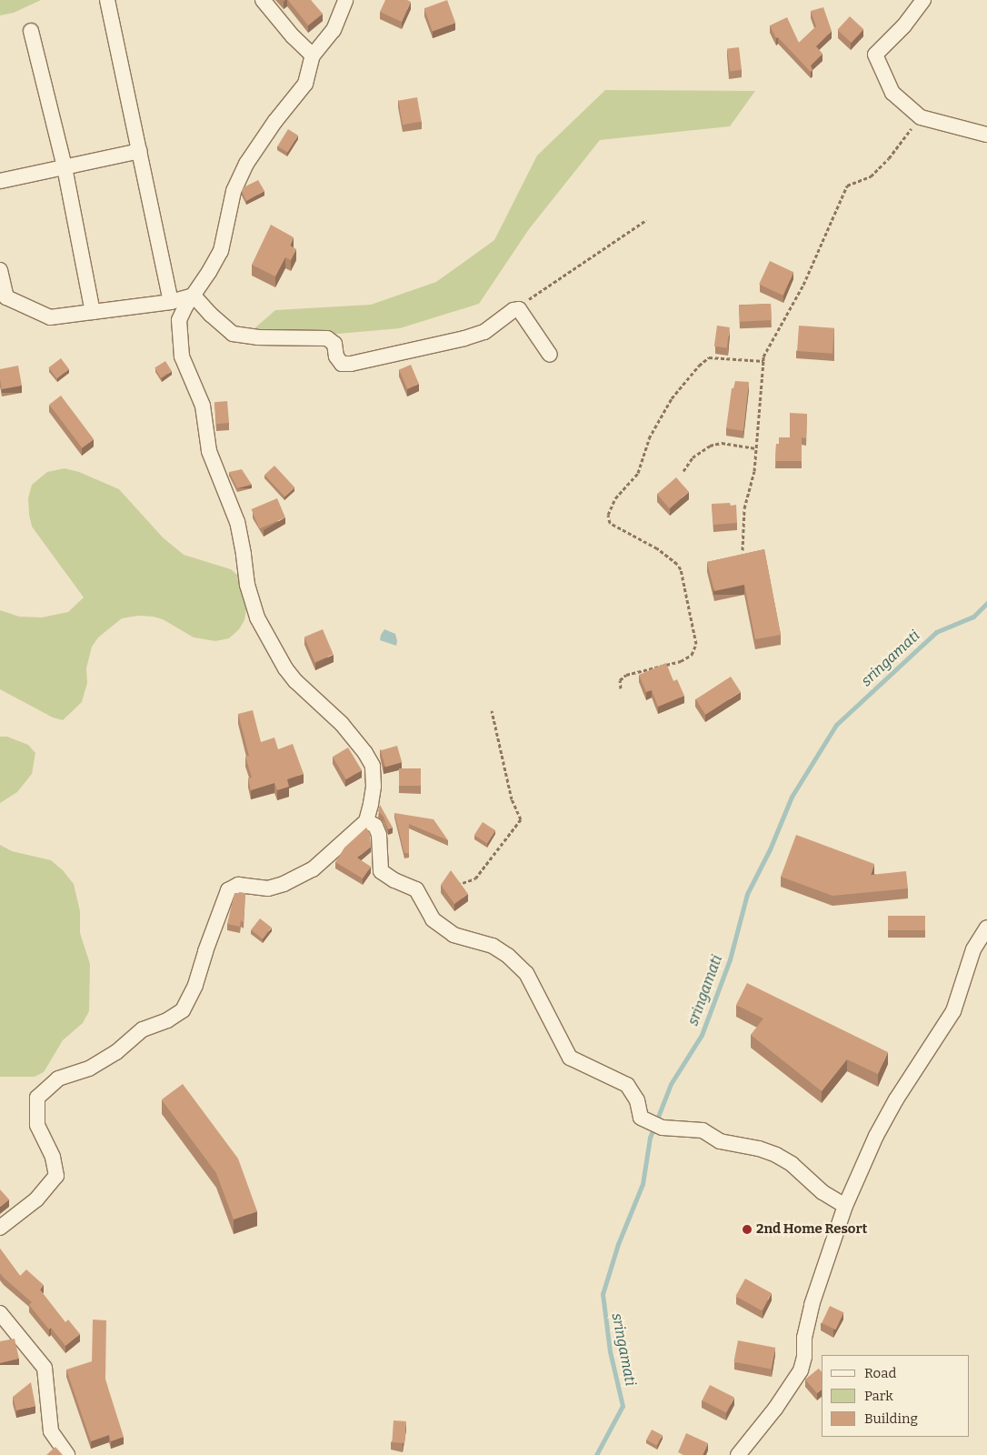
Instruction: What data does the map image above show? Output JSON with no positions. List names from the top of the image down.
{
  "water": ["sringamati"],
  "places": ["2nd Home Resort"],
  "legend": ["Road", "Park", "Building"]
}
